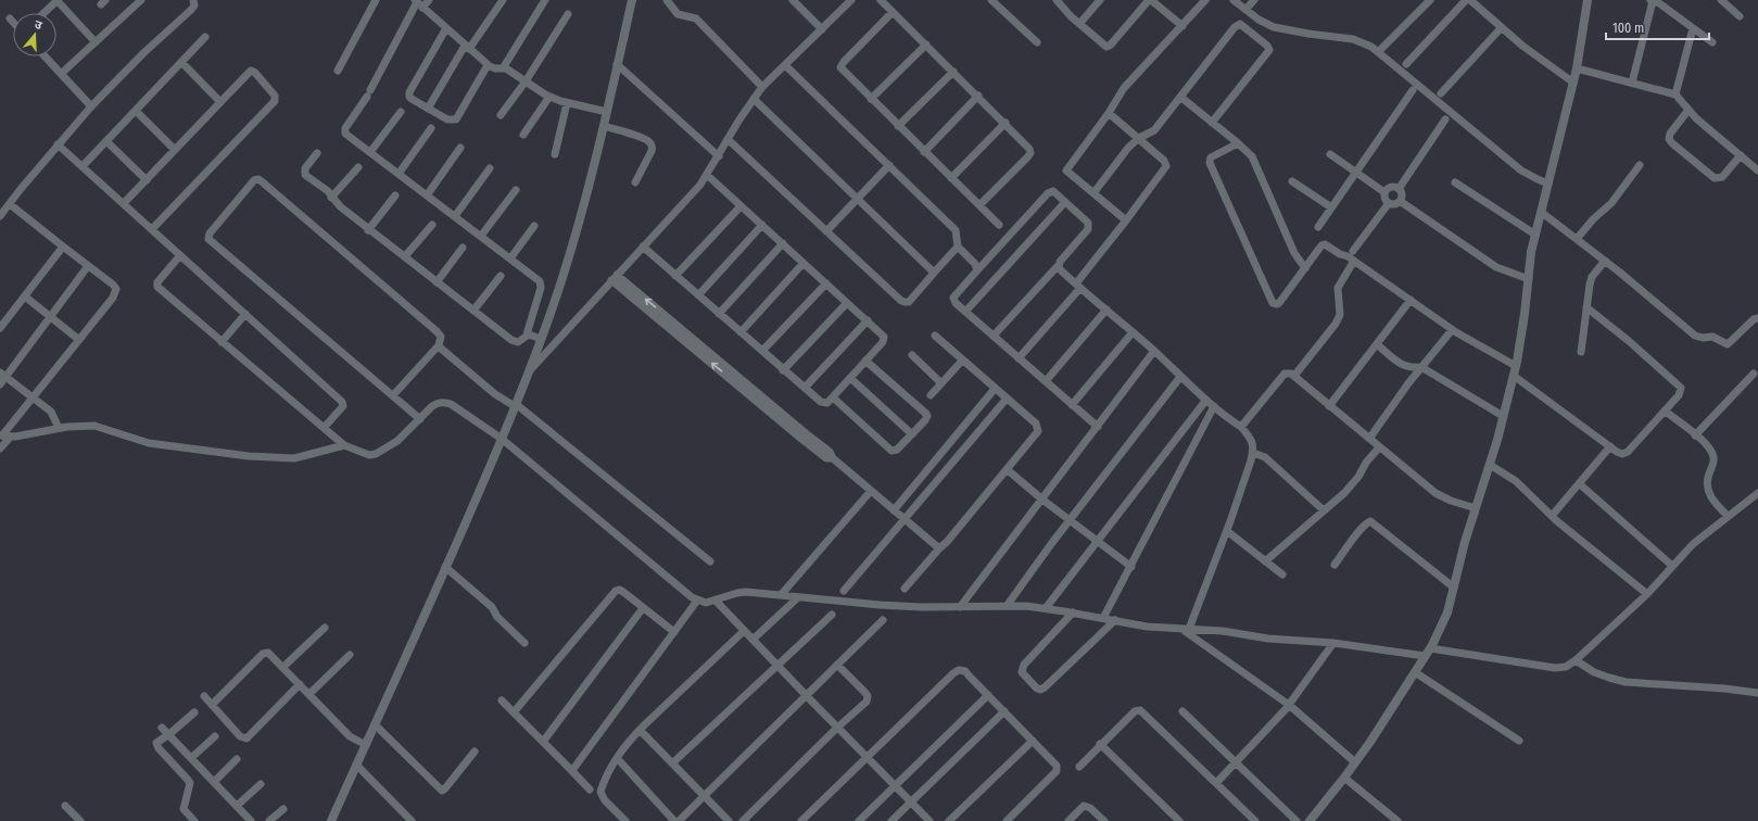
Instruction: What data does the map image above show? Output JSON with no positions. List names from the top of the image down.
{
  "scale_bar": "100 m",
  "north": "top"
}
